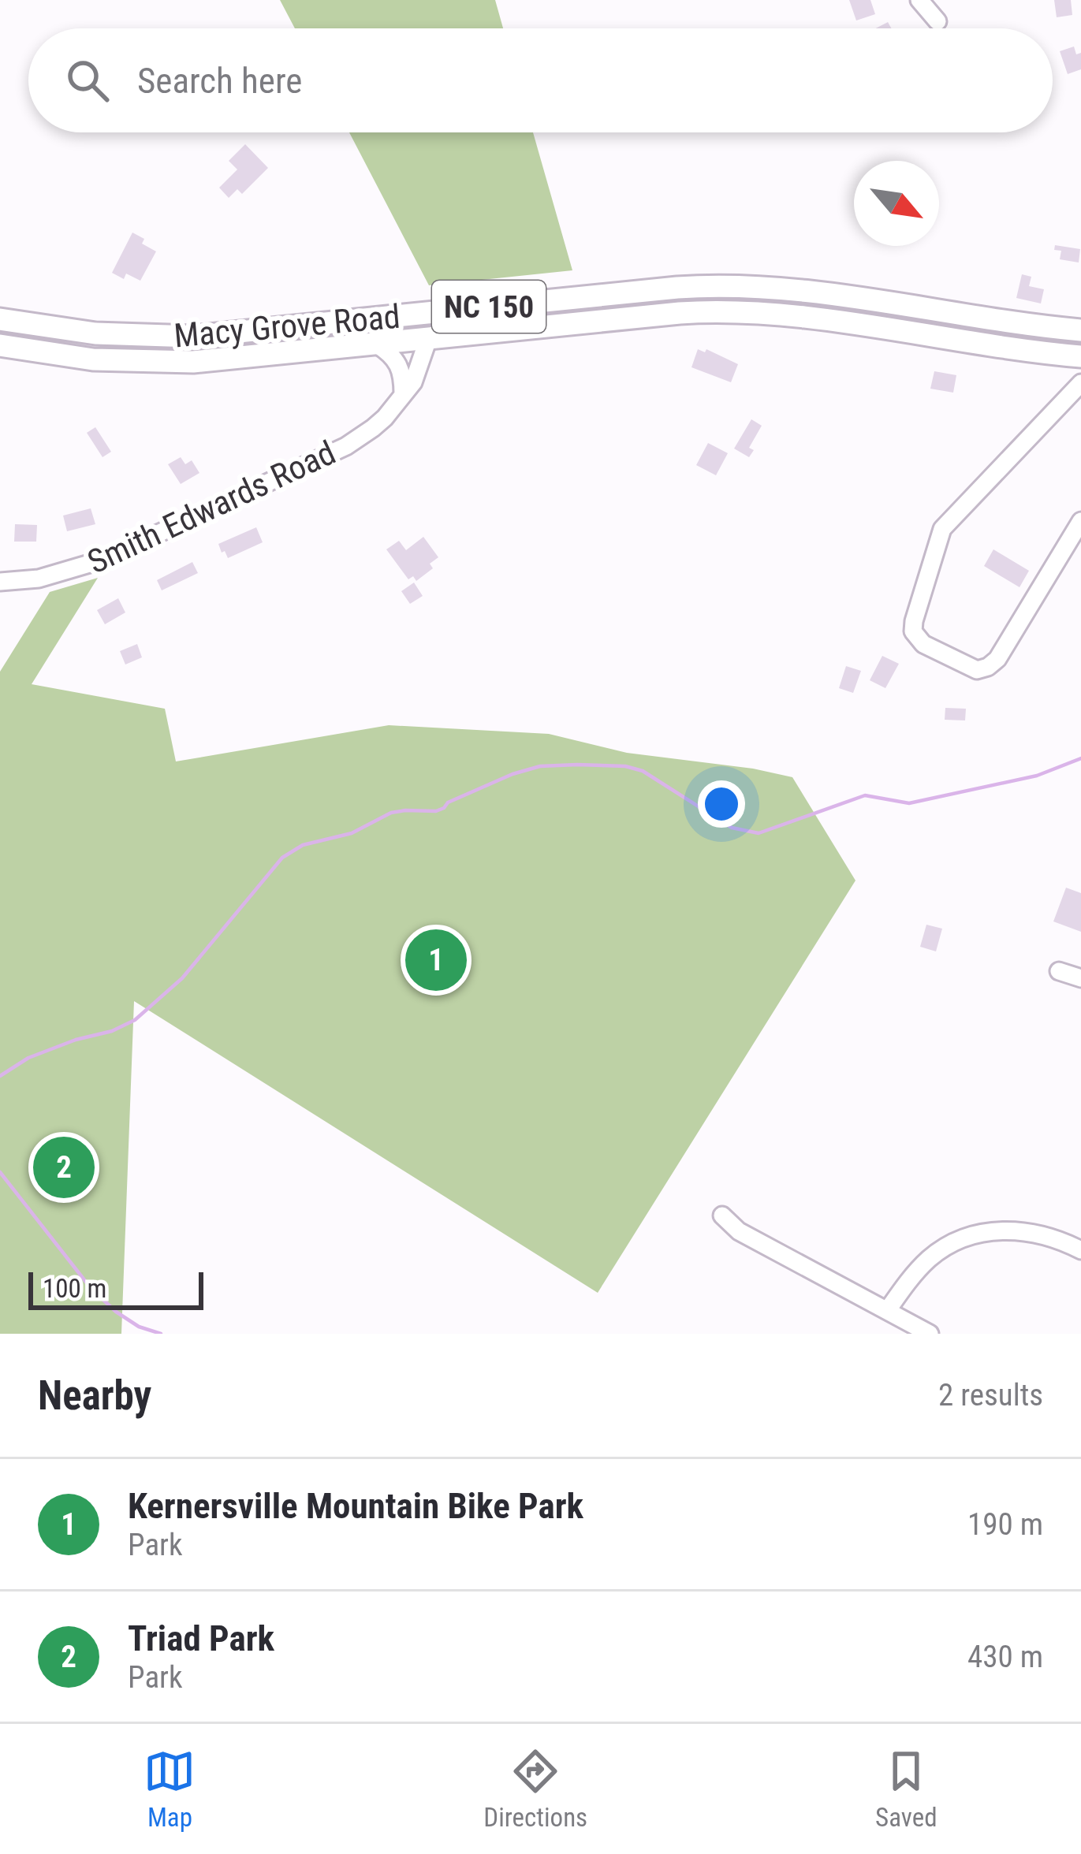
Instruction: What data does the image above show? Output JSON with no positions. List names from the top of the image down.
{
  "streets": {
    "main road": ["NC 150", "Macy Grove Road"],
    "street": ["Smith Edwards Road"]
  },
  "crossings": [
    ["Macy Grove Road", "Smith Edwards Road"]
  ],
  "scale_bar": "100 m",
  "north": "bottom right",
  "page": {
    "search": "Search here",
    "pins": ["1", "2"],
    "scale": "100 m",
    "heading": ["Nearby", "2 results"],
    "list": [
      {
        "mark": "1",
        "name": "Kernersville Mountain Bike Park",
        "note": "Park",
        "value": "190 m"
      },
      {
        "mark": "2",
        "name": "Triad Park",
        "note": "Park",
        "value": "430 m"
      }
    ],
    "nav": ["Map", "Directions", "Saved"]
  }
}
